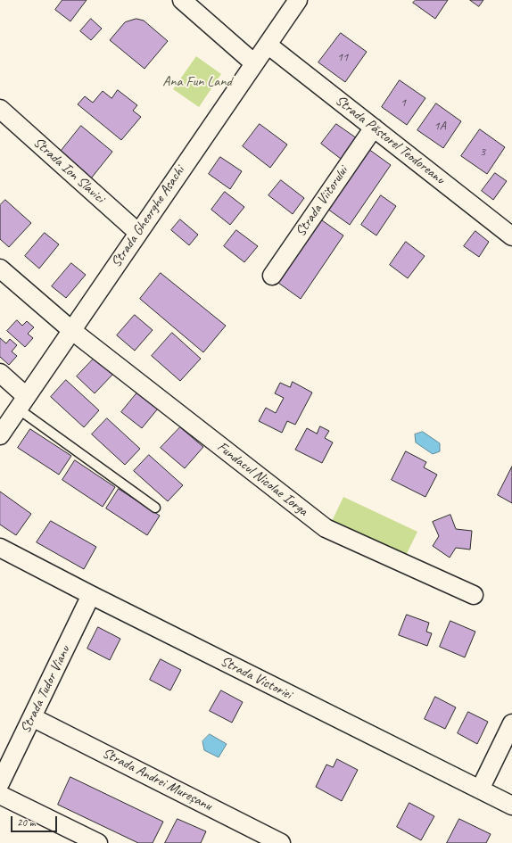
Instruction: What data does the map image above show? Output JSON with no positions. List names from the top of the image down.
{
  "streets": {
    "street": [
      "Strada Păstorel Teodoreanu",
      "Strada Ion Slavici",
      "Strada Viitorului",
      "Strada Gheorghe Asachi",
      "Fundacul Nicolae Iorga",
      "Strada Victoriei",
      "Strada Tudor Vianu",
      "Strada Andrei Mureșanu"
    ]
  },
  "crossings": [
    ["Strada Păstorel Teodoreanu", "Strada Viitorului"],
    ["Strada Păstorel Teodoreanu", "Strada Gheorghe Asachi"],
    ["Strada Ion Slavici", "Strada Gheorghe Asachi"],
    ["Strada Gheorghe Asachi", "Fundacul Nicolae Iorga"],
    ["Strada Victoriei", "Strada Tudor Vianu"],
    ["Strada Tudor Vianu", "Strada Andrei Mureșanu"]
  ],
  "parks": ["Ana Fun Land"],
  "house_numbers": [
    "11",
    "1",
    "1A",
    "3"
  ],
  "scale_bar": "20 m"
}
